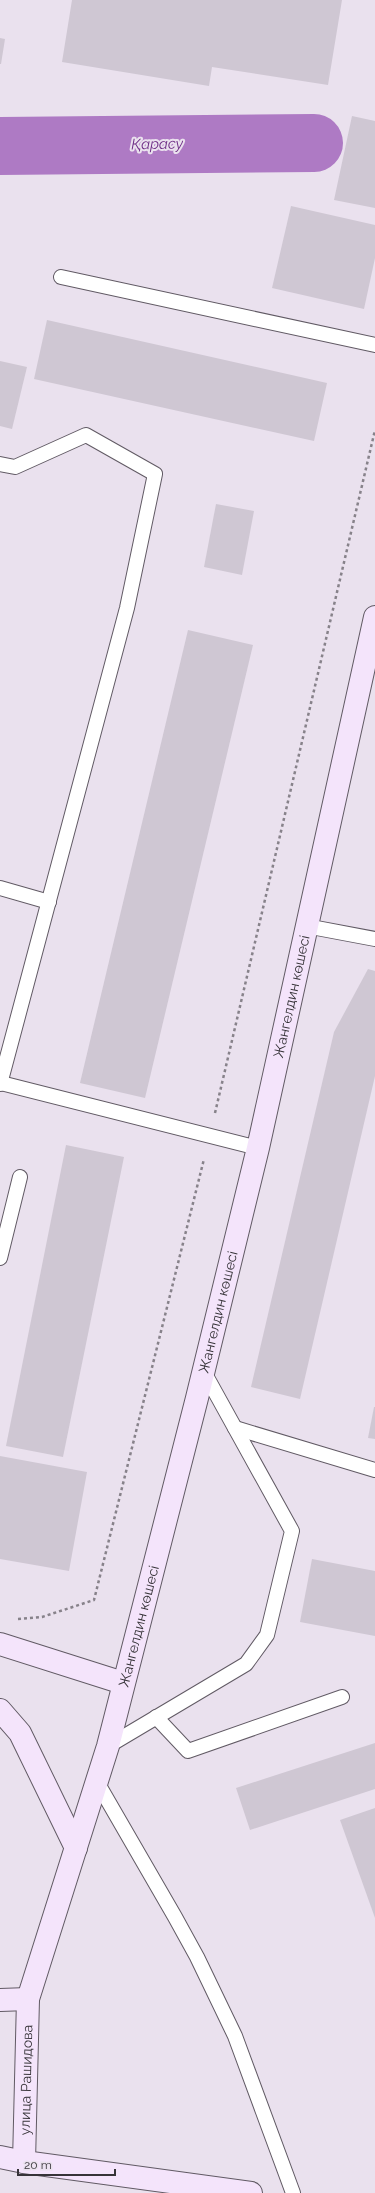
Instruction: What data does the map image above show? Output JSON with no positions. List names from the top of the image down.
{
  "streets": {
    "main road": ["Жангелдин көшесі", "улица Рашидова"]
  },
  "crossings": [
    ["Жангелдин көшесі", "улица Рашидова"]
  ],
  "water": ["Қарасу"],
  "scale_bar": "20 m"
}
